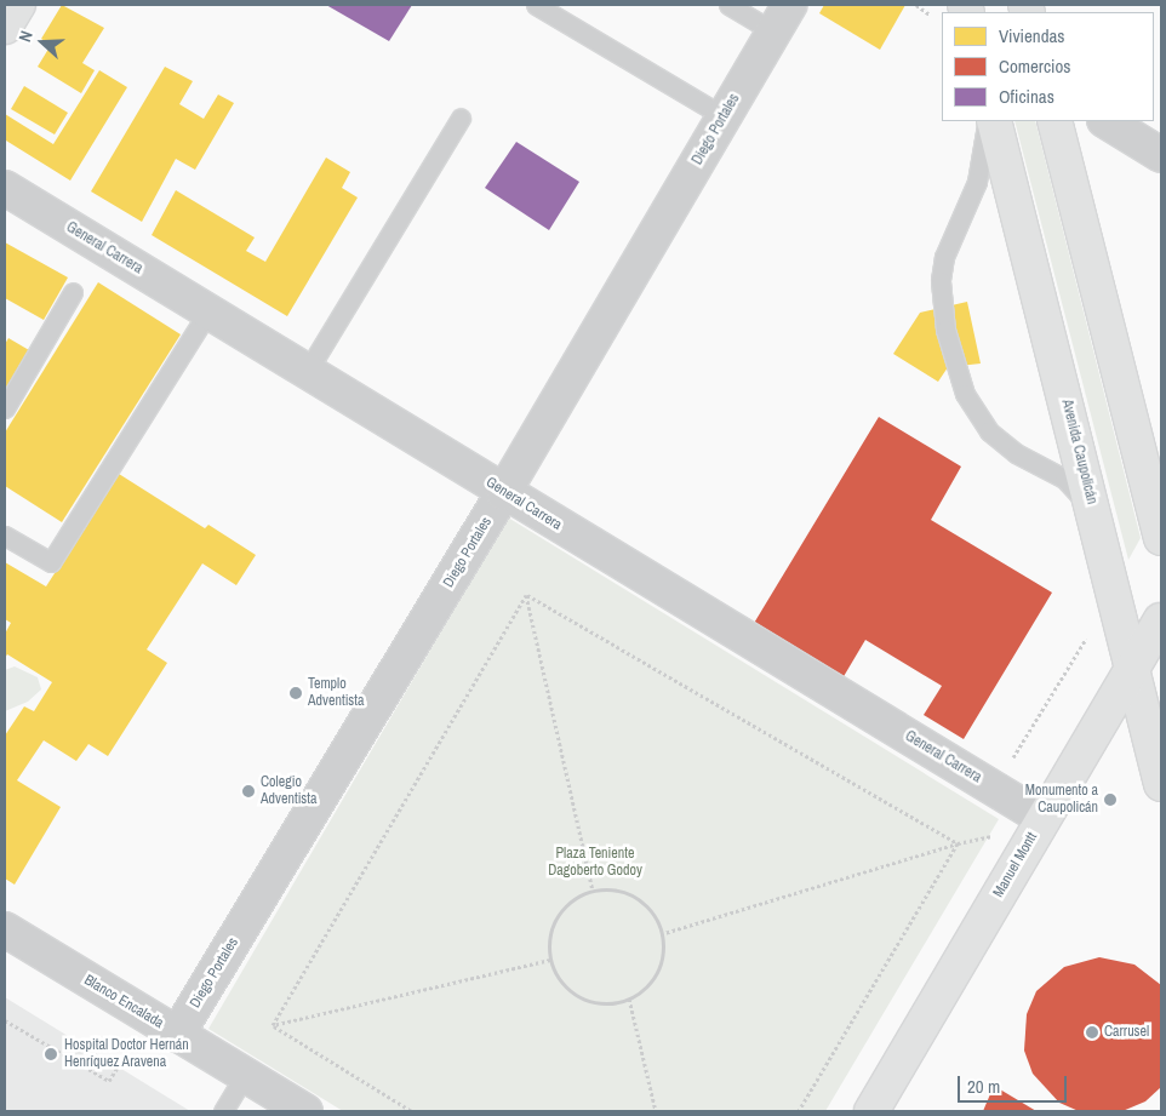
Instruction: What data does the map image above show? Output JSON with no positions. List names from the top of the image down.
{
  "streets": {
    "main road": ["Avenida Caupolicán", "Manuel Montt"],
    "street": ["Diego Portales", "General Carrera", "Blanco Encalada"]
  },
  "crossings": [
    ["Diego Portales", "General Carrera"],
    ["Diego Portales", "Blanco Encalada"],
    ["General Carrera", "Manuel Montt"],
    ["Avenida Caupolicán", "Manuel Montt"]
  ],
  "parks": ["Plaza Teniente Dagoberto Godoy"],
  "places": [
    "Templo Adventista",
    "Colegio Adventista",
    "Monumento a Caupolicán",
    "Carrusel",
    "Hospital Doctor Hernán Henríquez Aravena"
  ],
  "legend": ["Viviendas", "Comercios", "Oficinas"],
  "scale_bar": "20 m",
  "north": "left"
}
